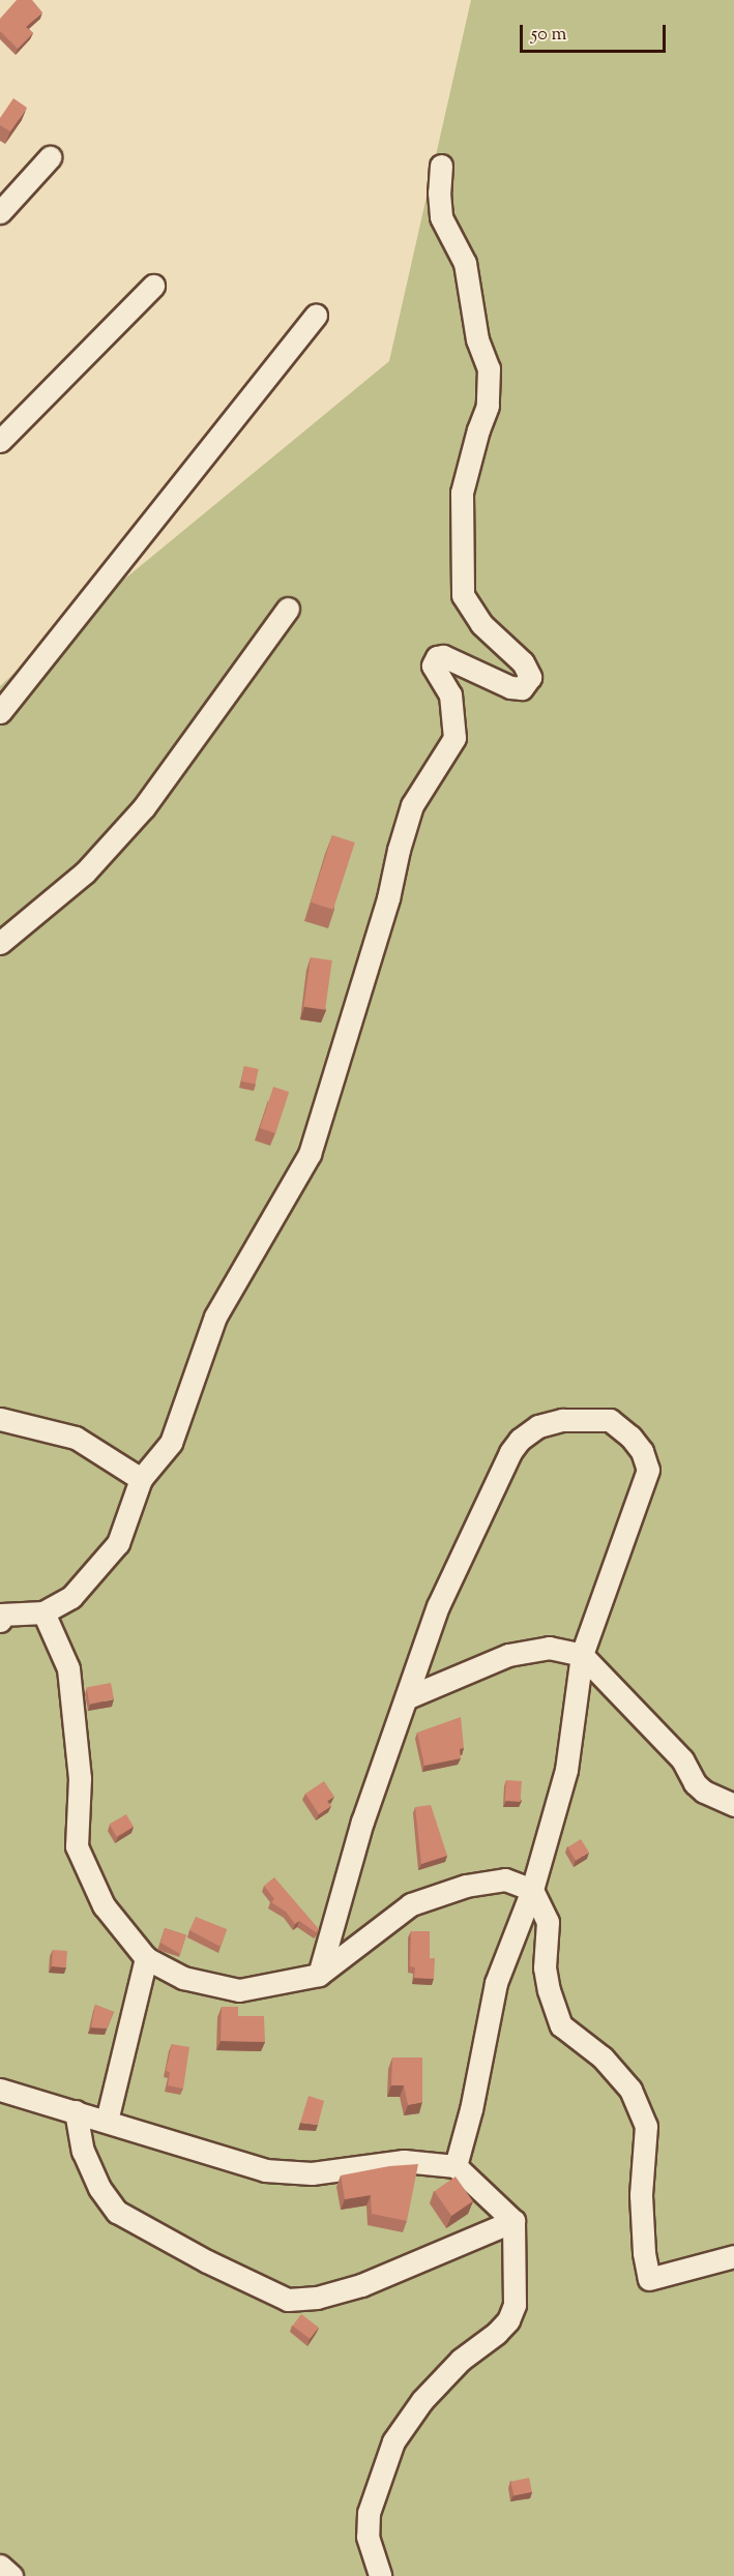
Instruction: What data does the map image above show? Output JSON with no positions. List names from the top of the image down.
{
  "scale_bar": "50 m"
}
